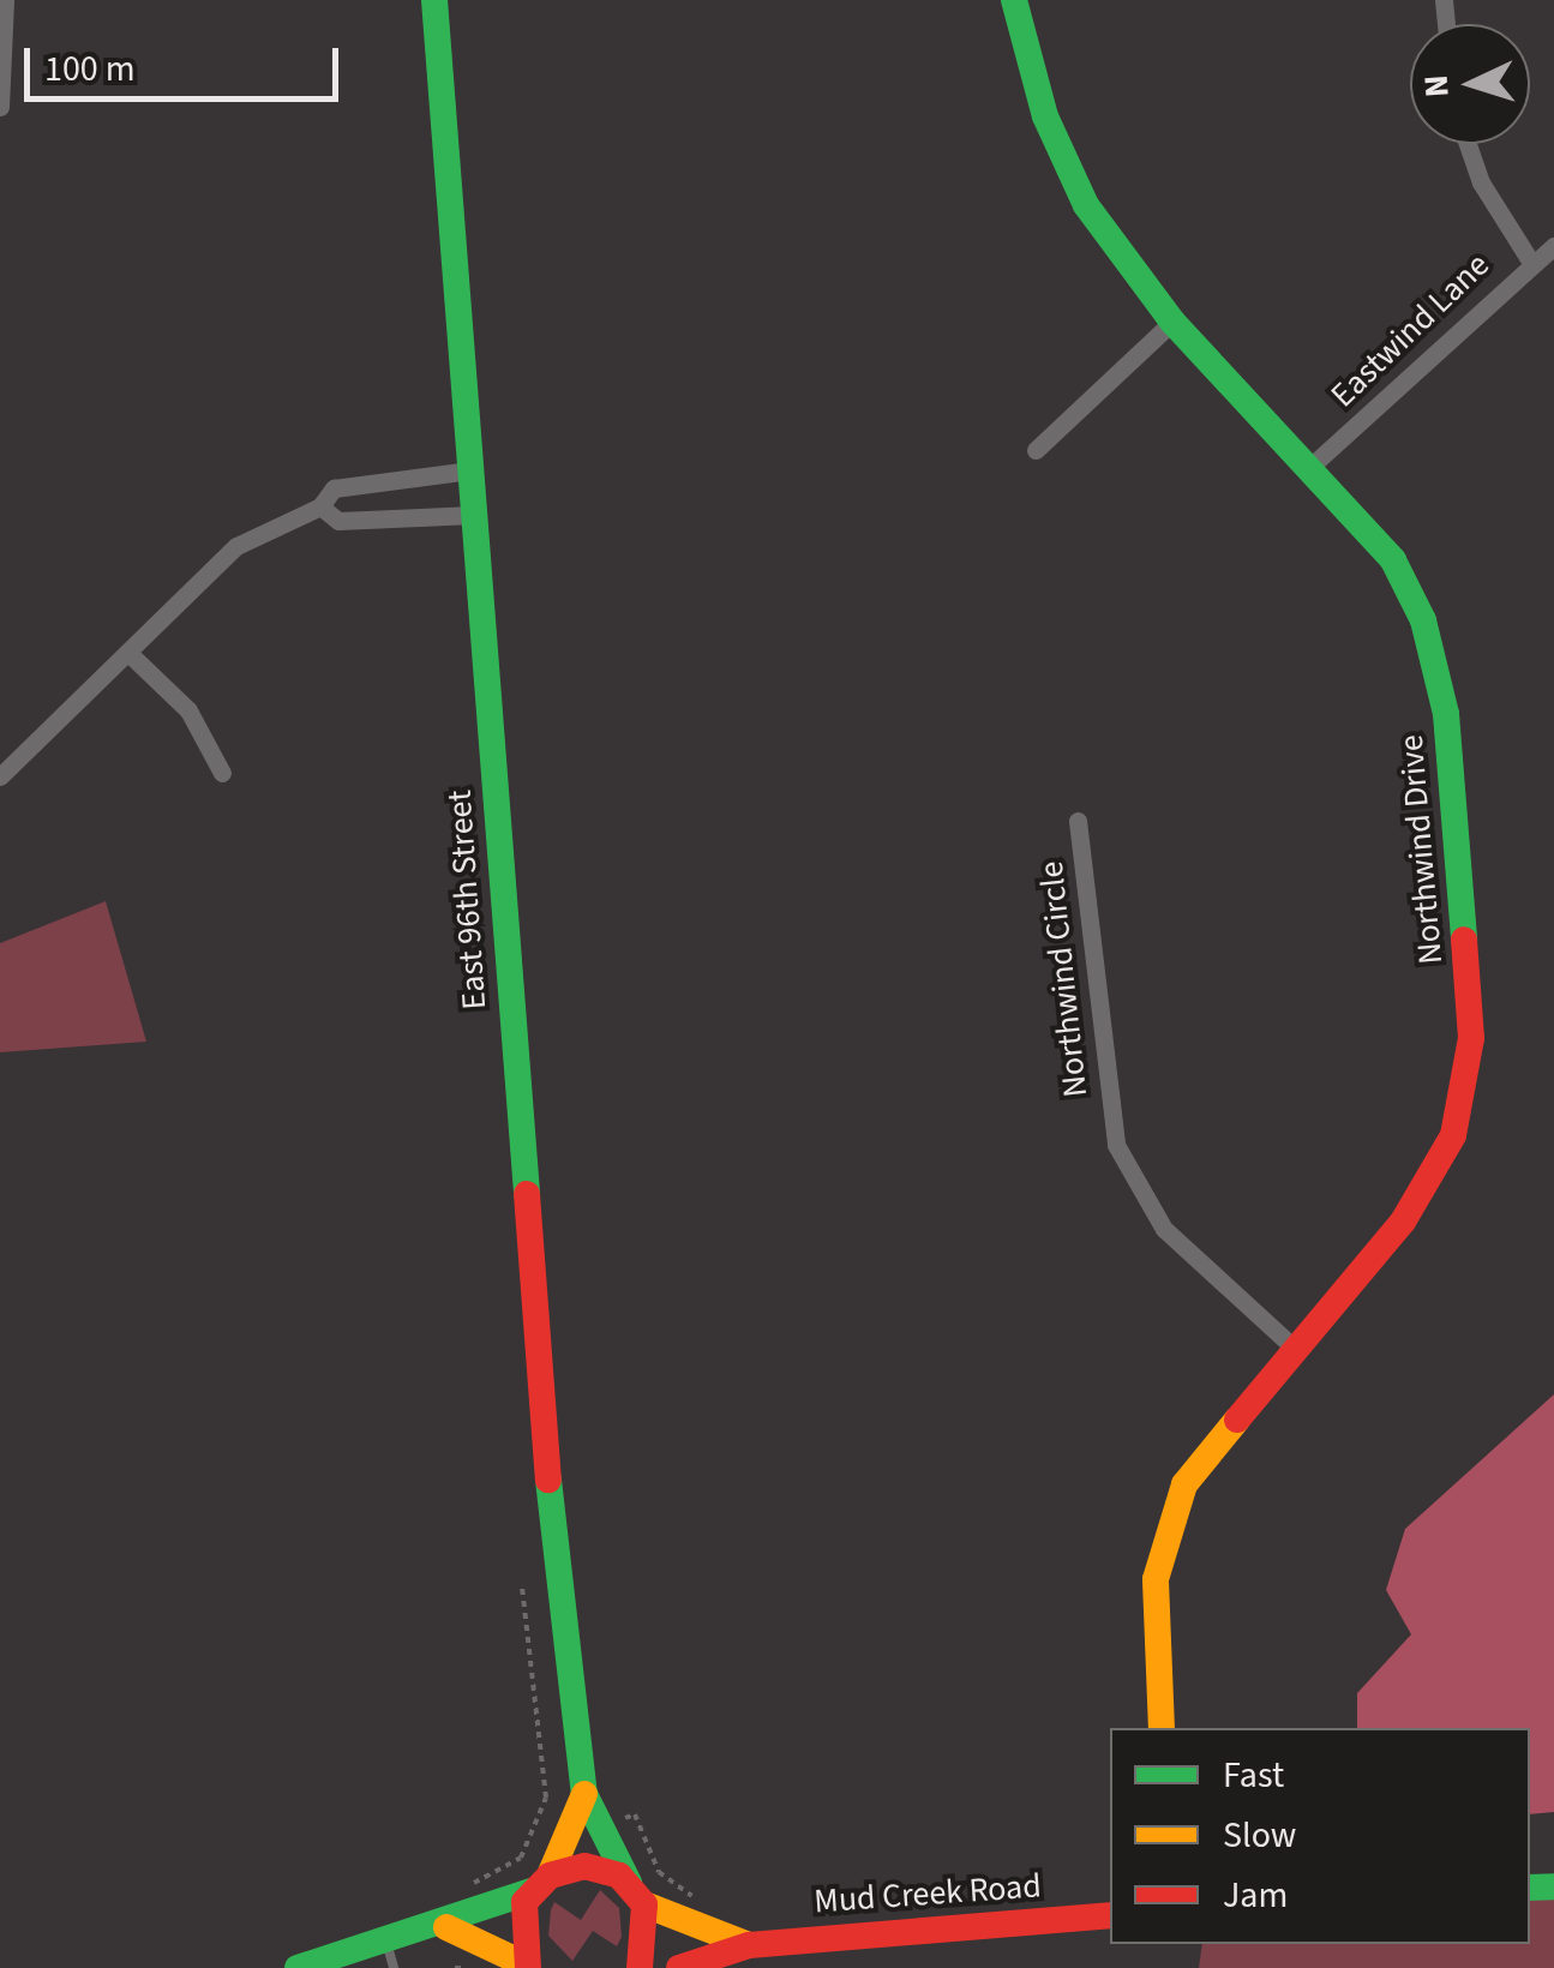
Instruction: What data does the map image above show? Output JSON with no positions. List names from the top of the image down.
{
  "streets": {
    "main road": ["Northwind Drive", "East 96th Street", "Mud Creek Road"],
    "street": ["Eastwind Lane", "Northwind Circle"]
  },
  "crossings": [
    ["Eastwind Lane", "Northwind Drive"],
    ["Northwind Drive", "Northwind Circle"],
    ["East 96th Street", "Mud Creek Road"]
  ],
  "legend": ["Fast", "Slow", "Jam"],
  "scale_bar": "100 m",
  "north": "left"
}
